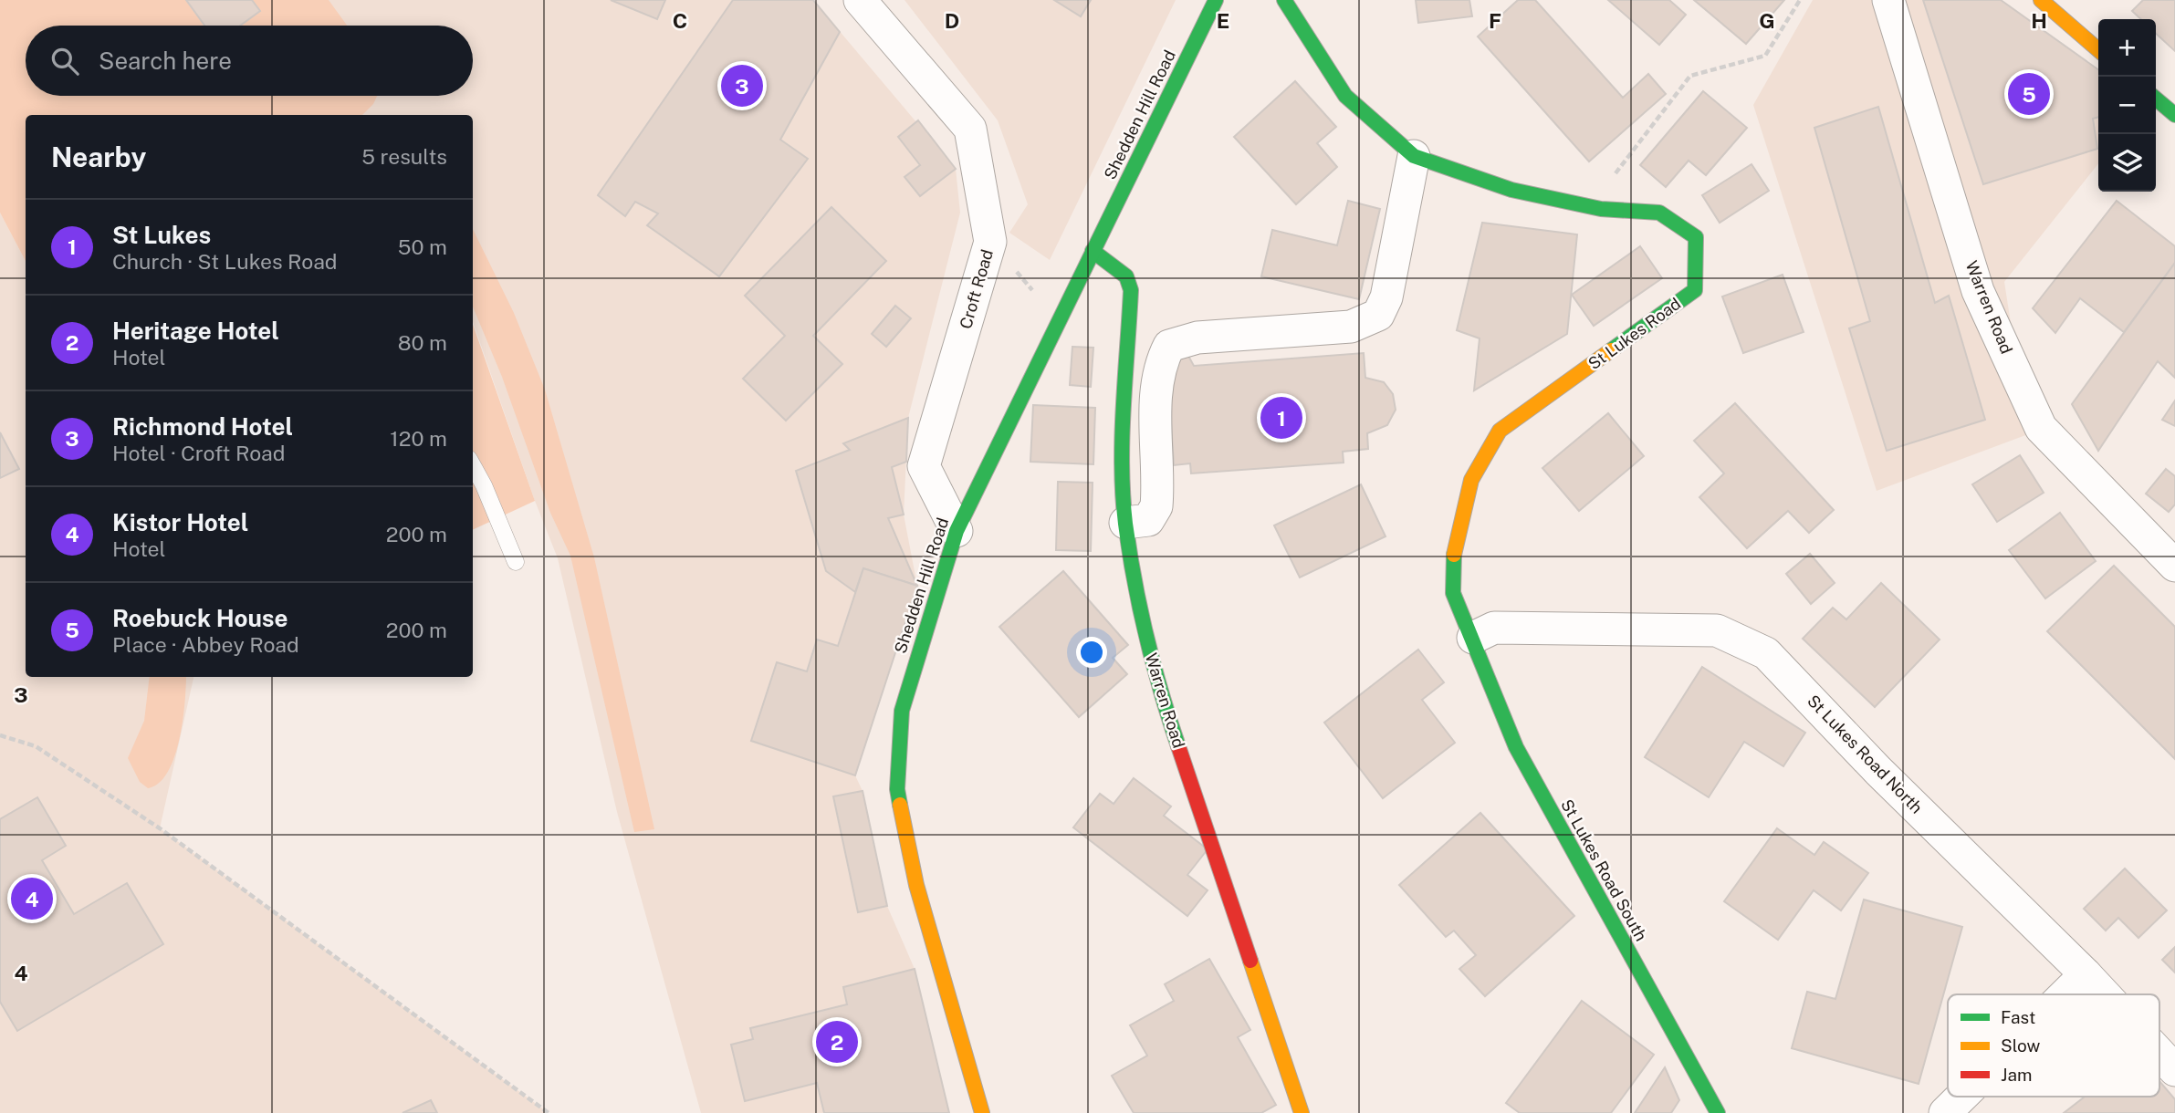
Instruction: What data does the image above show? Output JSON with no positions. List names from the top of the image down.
{
  "streets": {
    "street": [
      "Shedden Hill Road",
      "Croft Road",
      "Warren Road",
      "St Lukes Road",
      "St Lukes Road North",
      "St Lukes Road South"
    ]
  },
  "crossings": [
    ["Shedden Hill Road", "Croft Road"],
    ["Shedden Hill Road", "Warren Road"],
    ["St Lukes Road", "St Lukes Road North"],
    ["St Lukes Road", "St Lukes Road South"],
    ["St Lukes Road North", "St Lukes Road South"]
  ],
  "legend": ["Fast", "Slow", "Jam"],
  "page": {
    "map_buttons": ["+", "−"],
    "search": "Search here",
    "pins": [
      "3",
      "5",
      "1",
      "4",
      "2"
    ],
    "heading": ["Nearby", "5 results"],
    "list": [
      {
        "mark": "1",
        "name": "St Lukes",
        "note": "Church · St Lukes Road",
        "value": "50 m"
      },
      {
        "mark": "2",
        "name": "Heritage Hotel",
        "note": "Hotel",
        "value": "80 m"
      },
      {
        "mark": "3",
        "name": "Richmond Hotel",
        "note": "Hotel · Croft Road",
        "value": "120 m"
      },
      {
        "mark": "4",
        "name": "Kistor Hotel",
        "note": "Hotel",
        "value": "200 m"
      },
      {
        "mark": "5",
        "name": "Roebuck House",
        "note": "Place · Abbey Road",
        "value": "200 m"
      }
    ]
  },
  "grid": {
    "columns": [
      "C",
      "D",
      "E",
      "F",
      "G",
      "H"
    ],
    "rows": ["3", "4"]
  }
}
